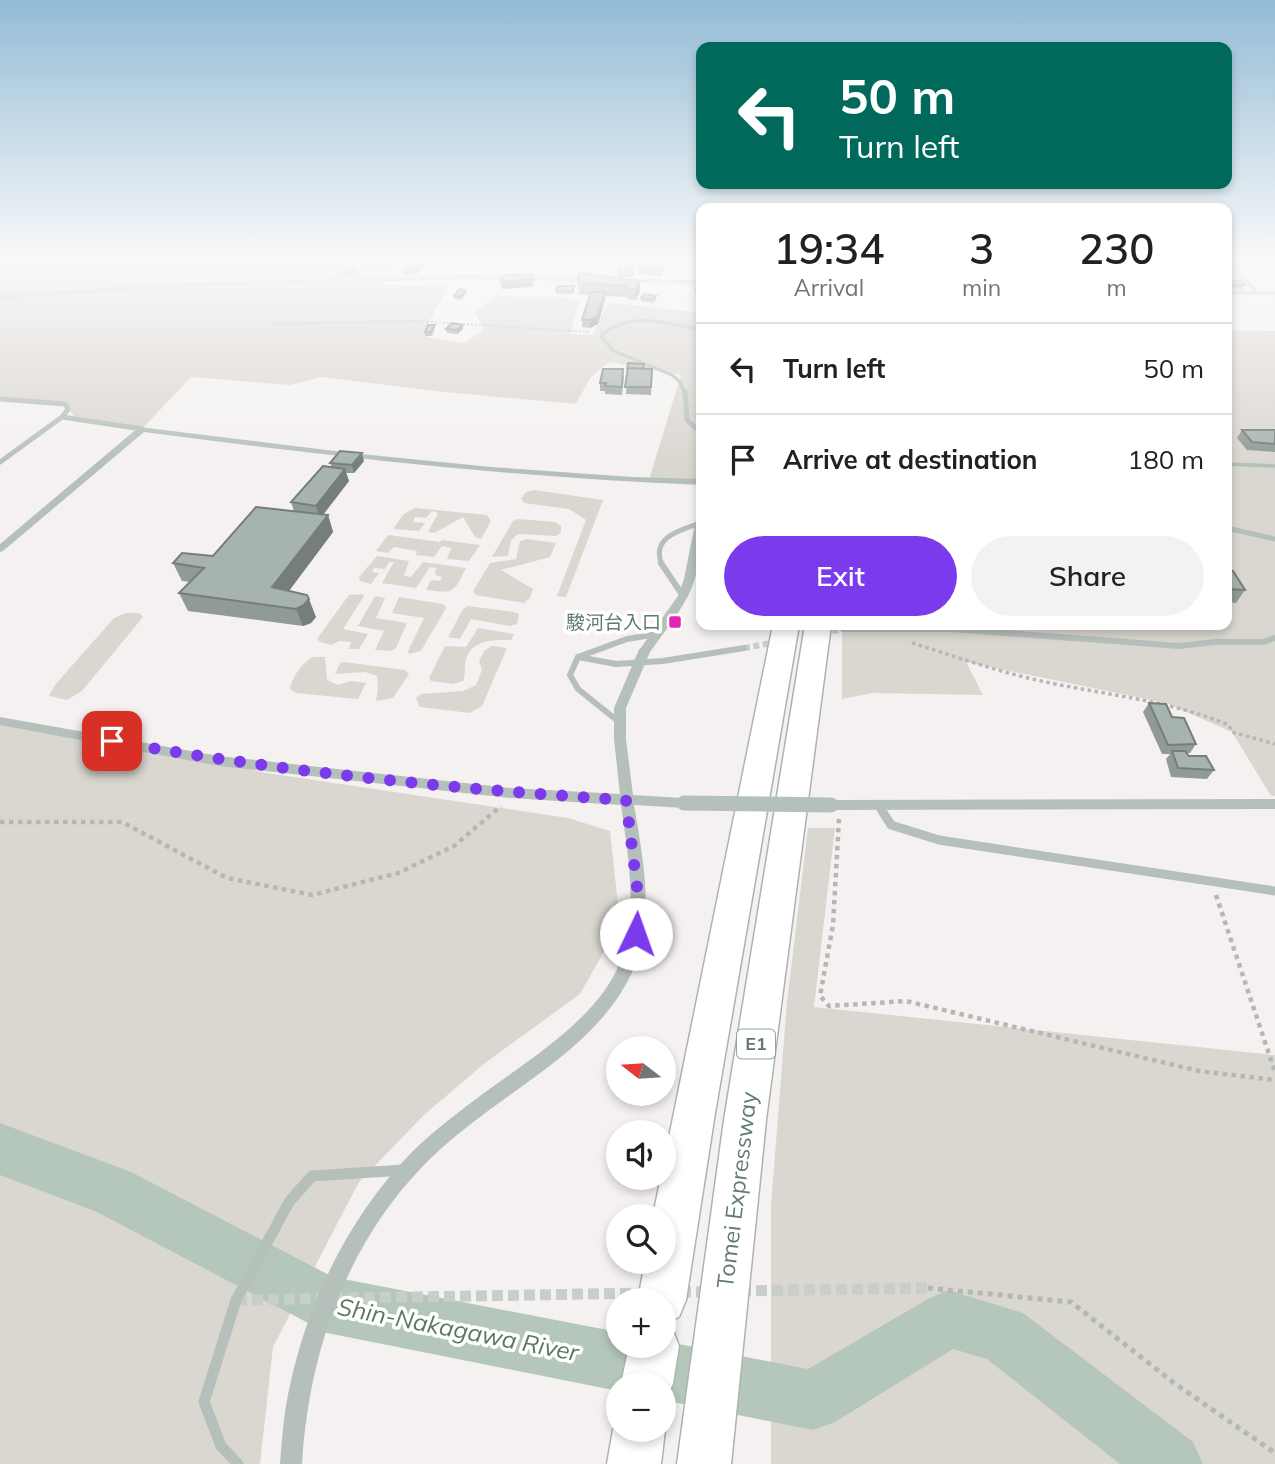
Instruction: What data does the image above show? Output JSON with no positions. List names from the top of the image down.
{
  "streets": {
    "highway": ["E1", "Tomei Expressway"]
  },
  "water": ["Shin-Nakagawa River"],
  "places": {
    "transit": ["駿河台入口"]
  },
  "north": "left",
  "page": {
    "turn": ["50 m", "Turn left"],
    "eta": [
      "19:34",
      "Arrival",
      "3",
      "min",
      "230",
      "m"
    ],
    "list": [
      {
        "name": "Turn left",
        "value": "50 m"
      },
      {
        "name": "Arrive at destination",
        "value": "180 m"
      }
    ],
    "buttons": ["Exit", "Share"],
    "map_buttons": ["+", "−"]
  }
}
